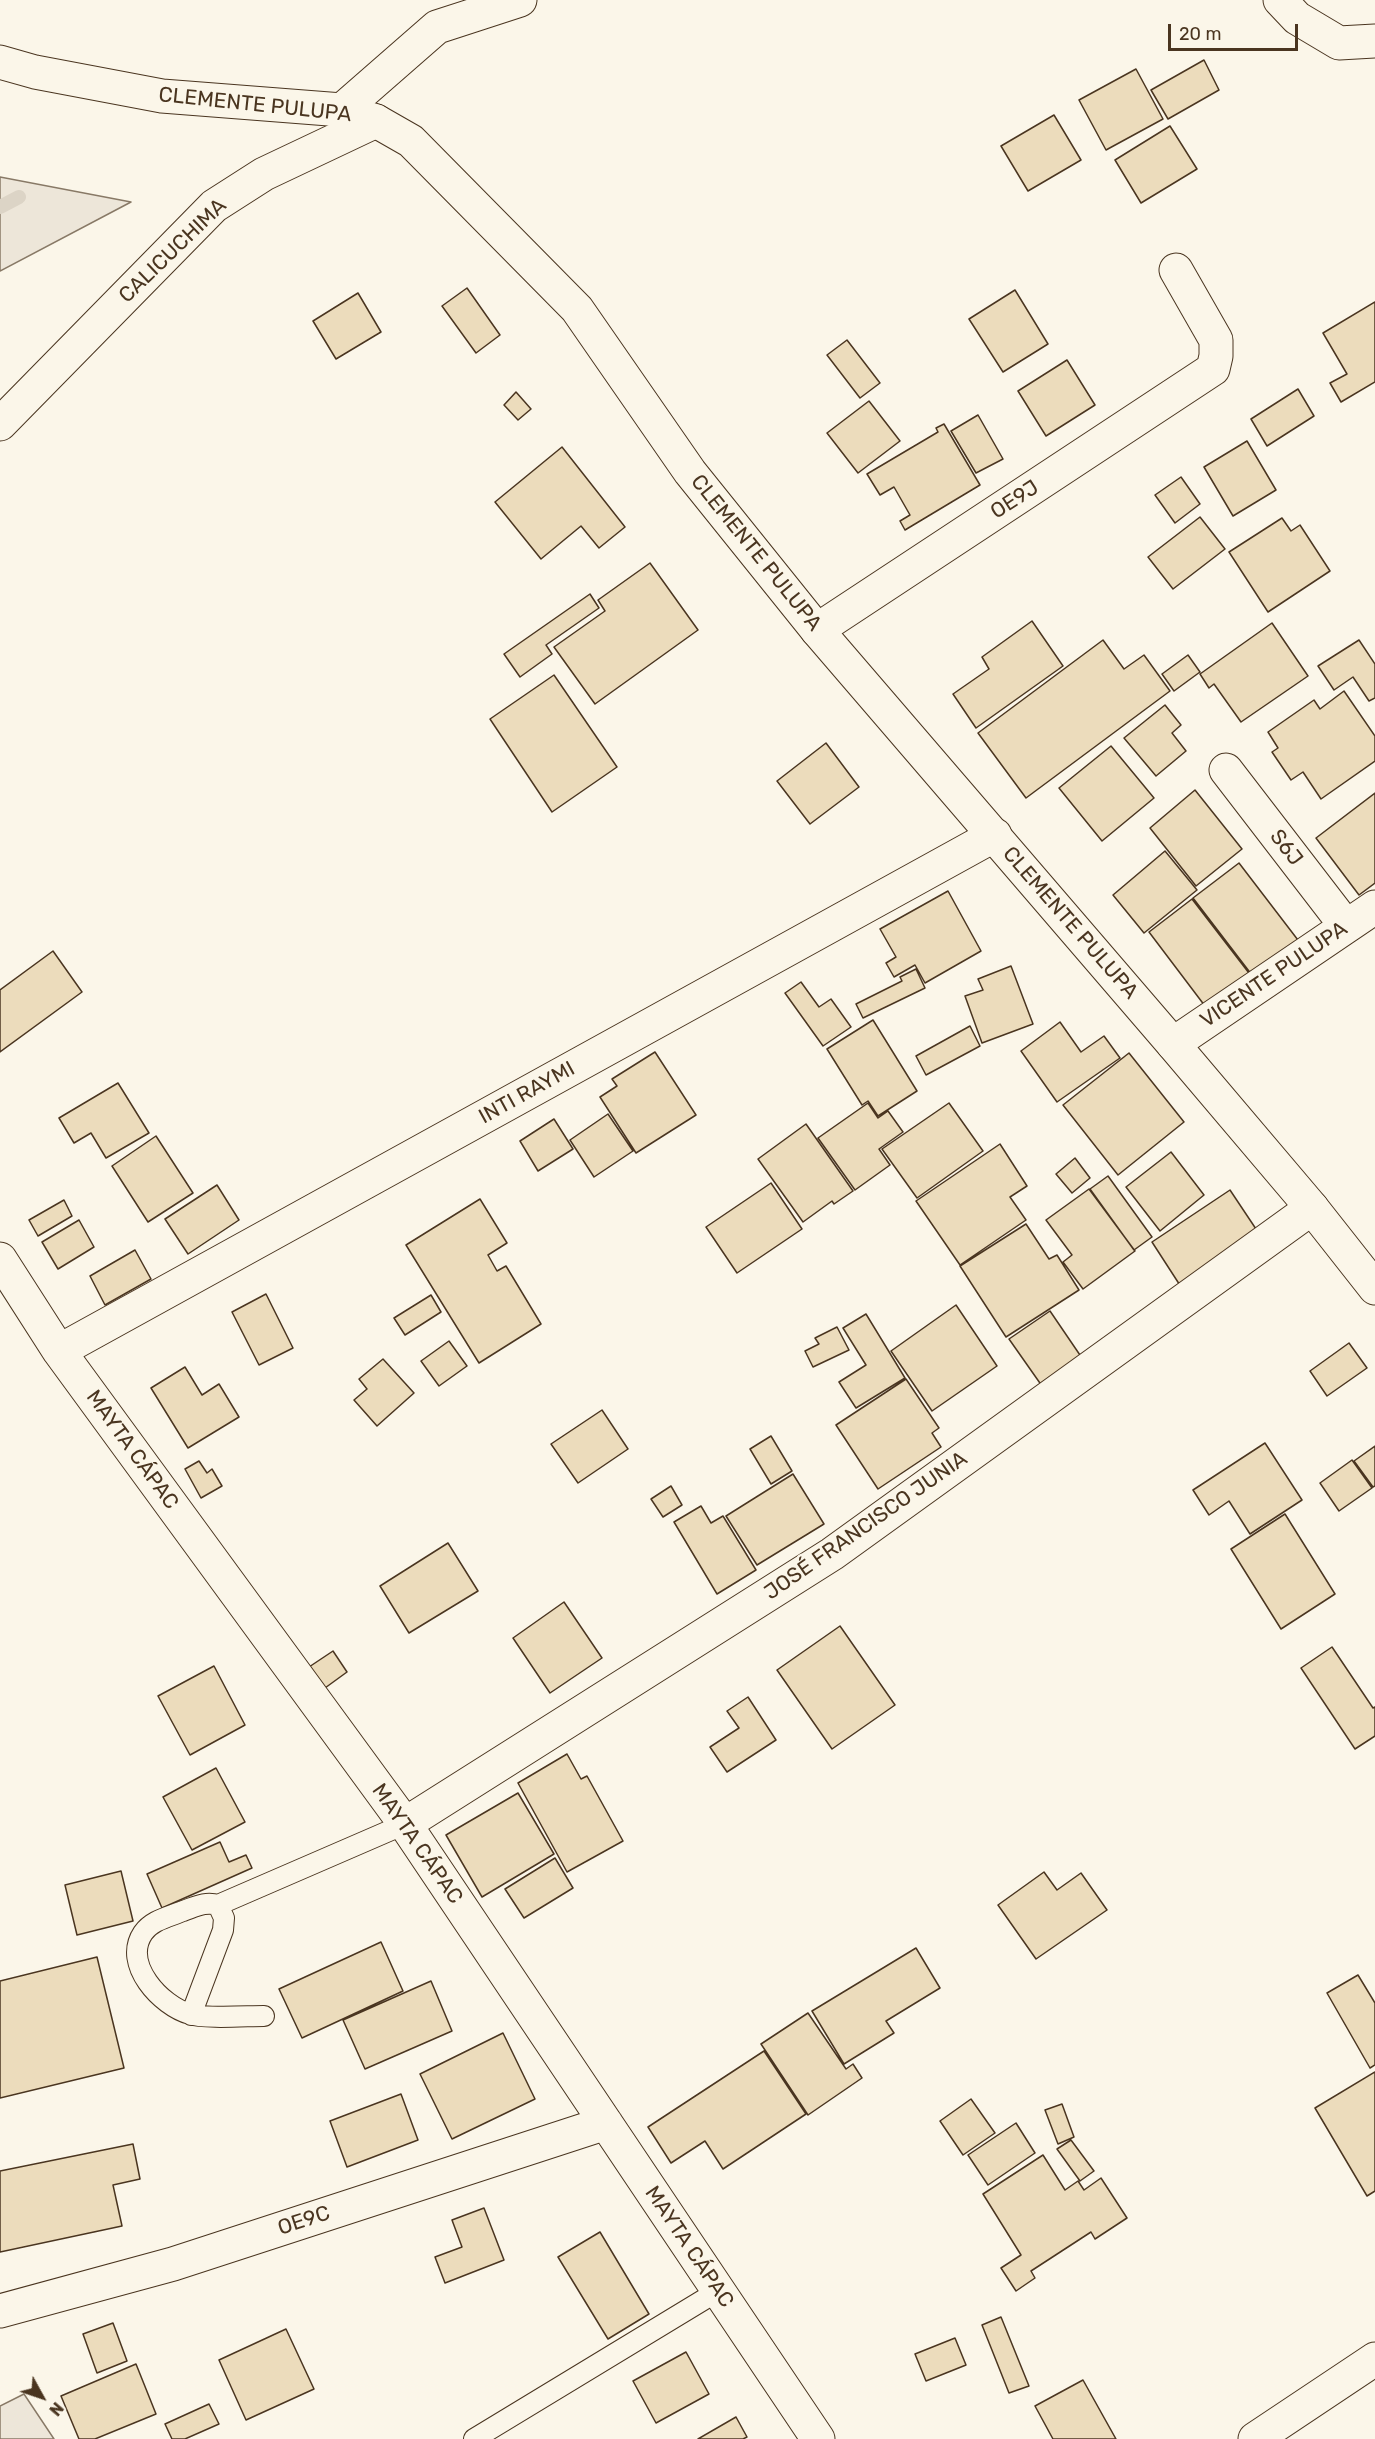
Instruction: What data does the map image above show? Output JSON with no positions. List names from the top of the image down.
{
  "streets": {
    "street": [
      "CLEMENTE PULUPA",
      "CALICUCHIMA",
      "OE9J",
      "S6J",
      "VICENTE PULUPA",
      "INTI RAYMI",
      "MAYTA CÁPAC",
      "JOSÉ FRANCISCO JUNIA",
      "OE9C"
    ]
  },
  "crossings": [
    ["CLEMENTE PULUPA", "CALICUCHIMA"],
    ["CLEMENTE PULUPA", "OE9J"],
    ["CLEMENTE PULUPA", "VICENTE PULUPA"],
    ["CLEMENTE PULUPA", "INTI RAYMI"],
    ["CLEMENTE PULUPA", "JOSÉ FRANCISCO JUNIA"],
    ["S6J", "VICENTE PULUPA"],
    ["INTI RAYMI", "MAYTA CÁPAC"],
    ["MAYTA CÁPAC", "JOSÉ FRANCISCO JUNIA"],
    ["MAYTA CÁPAC", "OE9C"]
  ],
  "scale_bar": "20 m",
  "north": "bottom right"
}
